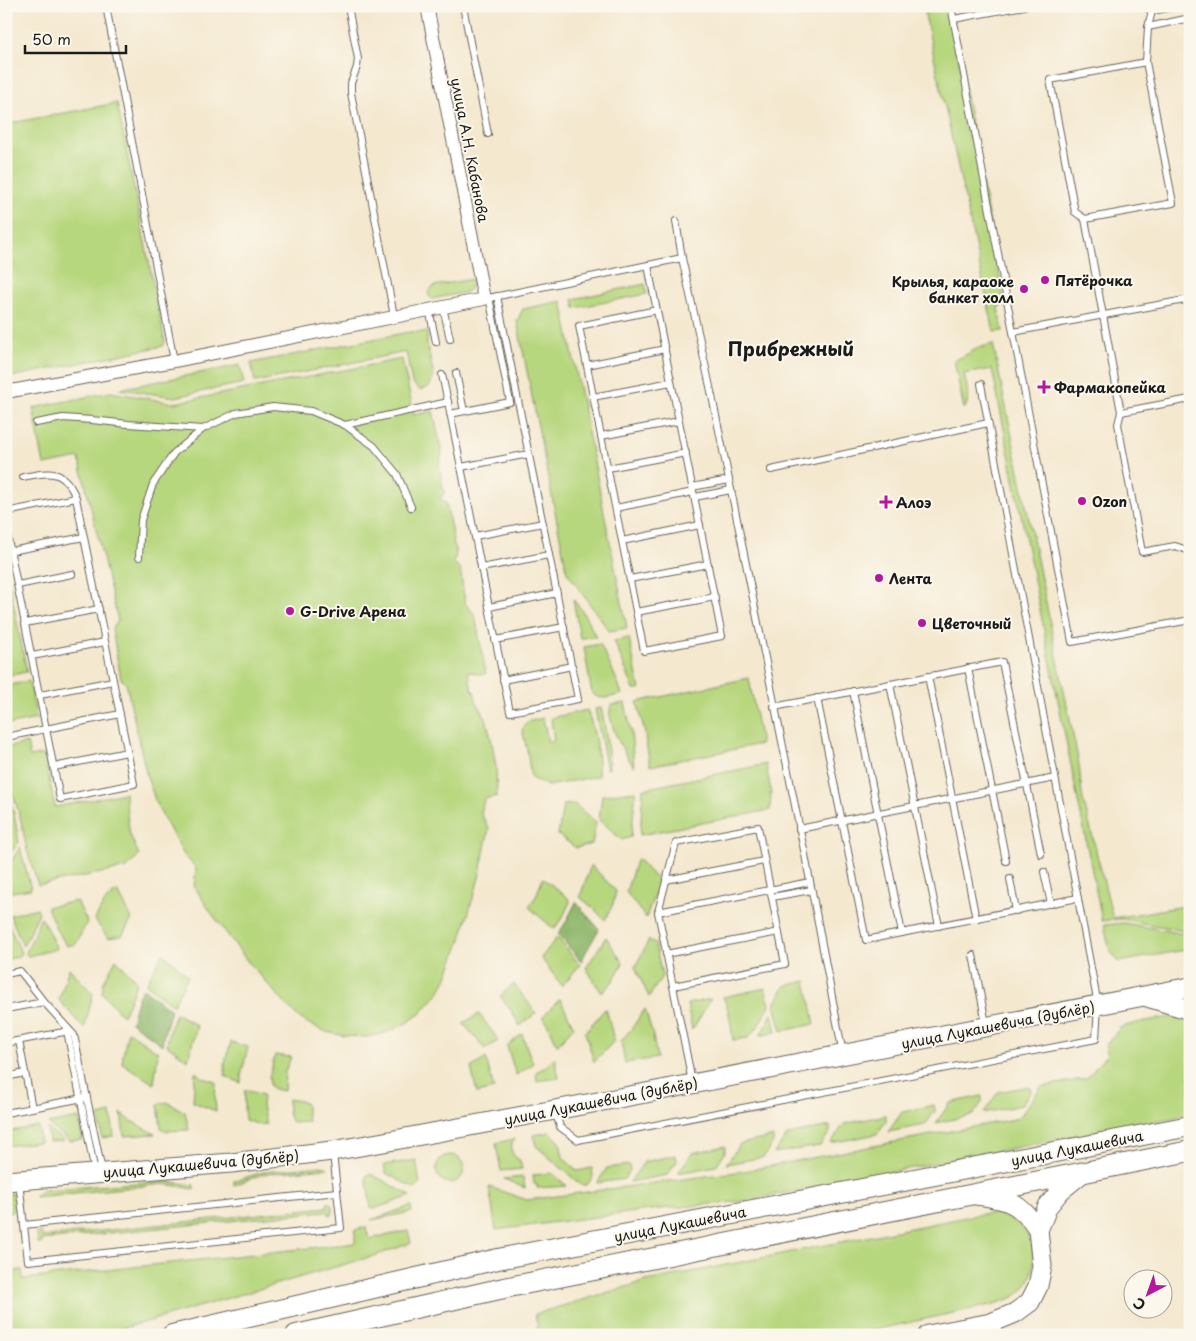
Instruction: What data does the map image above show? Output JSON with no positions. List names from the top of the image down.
{
  "streets": {
    "main road": ["улица Лукашевича"],
    "street": ["улица А.Н. Кабанова", "улица Лукашевича (дублёр)"]
  },
  "districts": ["Прибрежный"],
  "places": {
    "other": [
      "Пятёрочка",
      "Крылья, караоке банкет холл",
      "Ozon",
      "Лента",
      "G-Drive Арена",
      "Цветочный"
    ],
    "health": ["Фармакопейка", "Алоэ"]
  },
  "scale_bar": "50 m",
  "north": "bottom left"
}
